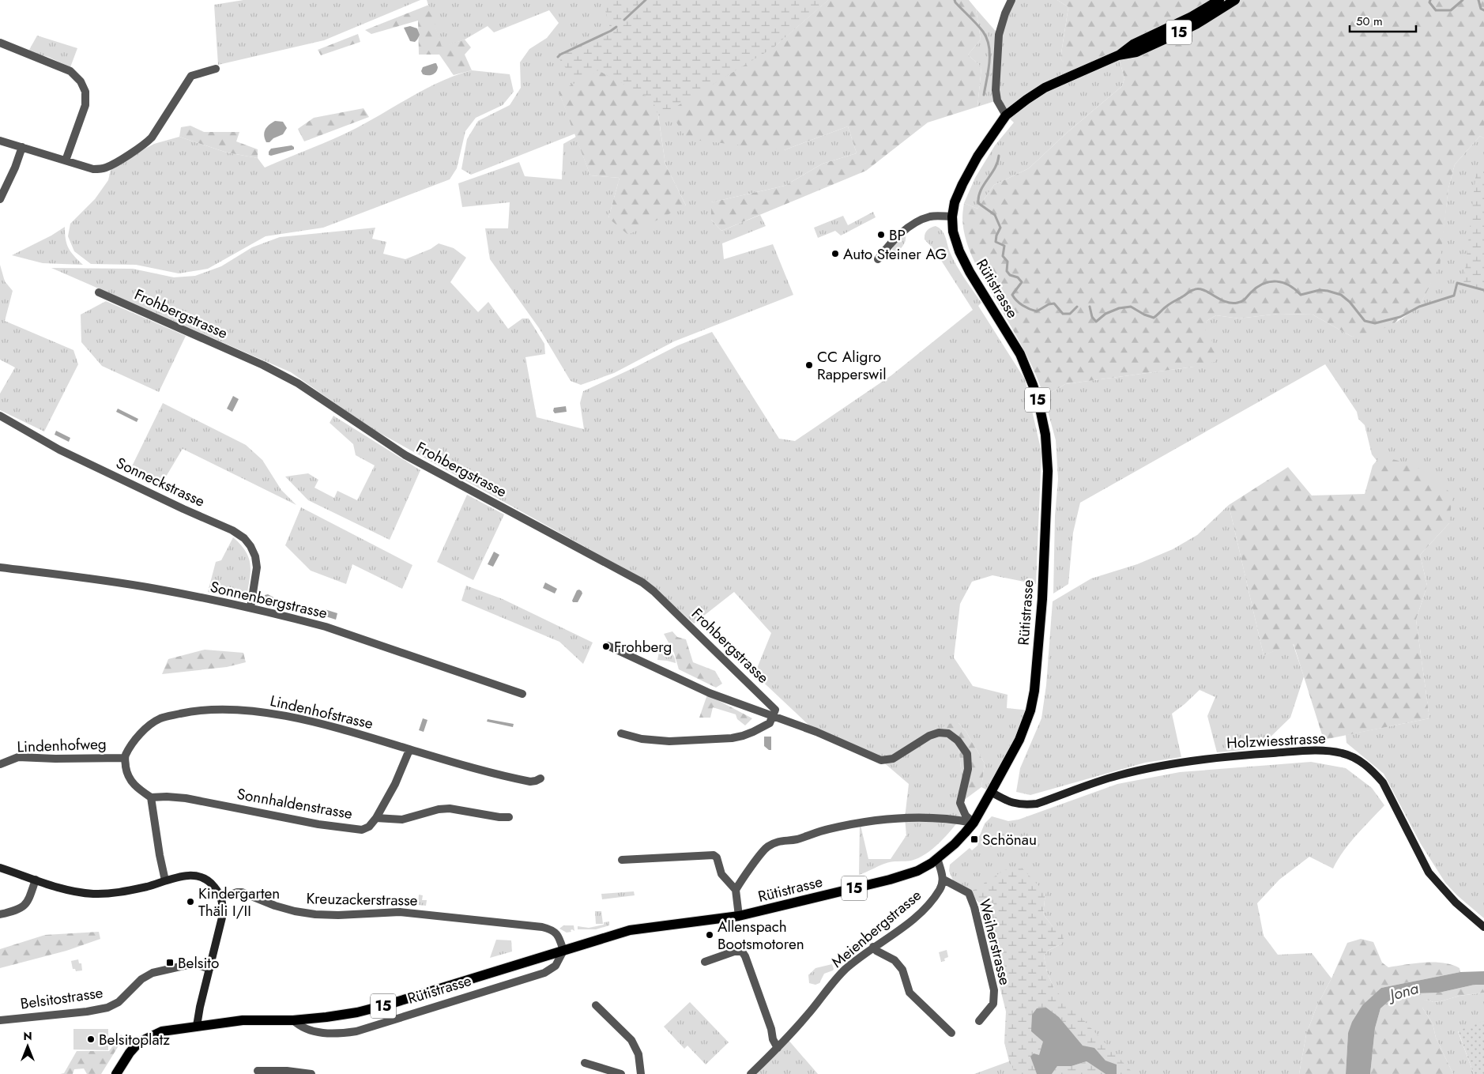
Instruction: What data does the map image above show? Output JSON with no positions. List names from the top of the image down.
{
  "streets": {
    "main road": ["15", "Rütistrasse"],
    "street": [
      "Frohbergstrasse",
      "Sonneckstrasse",
      "Sonnenbergstrasse",
      "Lindenhofstrasse",
      "Holzwiesstrasse",
      "Lindenhofweg",
      "Sonnhaldenstrasse",
      "Kreuzackerstrasse",
      "Meienbergstrasse",
      "Weiherstrasse",
      "Belsitostrasse"
    ]
  },
  "crossings": [
    ["Rütistrasse", "Holzwiesstrasse"],
    ["Rütistrasse", "Kreuzackerstrasse"],
    ["Sonneckstrasse", "Sonnenbergstrasse"],
    ["Lindenhofstrasse", "Lindenhofweg"],
    ["Lindenhofstrasse", "Sonnhaldenstrasse"],
    ["Meienbergstrasse", "Weiherstrasse"]
  ],
  "water": ["Jona"],
  "places": {
    "other": [
      "BP",
      "Auto Steiner AG",
      "CC Aligro Rapperswil",
      "Frohberg",
      "Kindergarten Thäli I/II",
      "Allenspach Bootsmotoren",
      "Belsitoplatz"
    ],
    "transit": ["Schönau", "Belsito"]
  },
  "scale_bar": "50 m",
  "north": "top"
}
